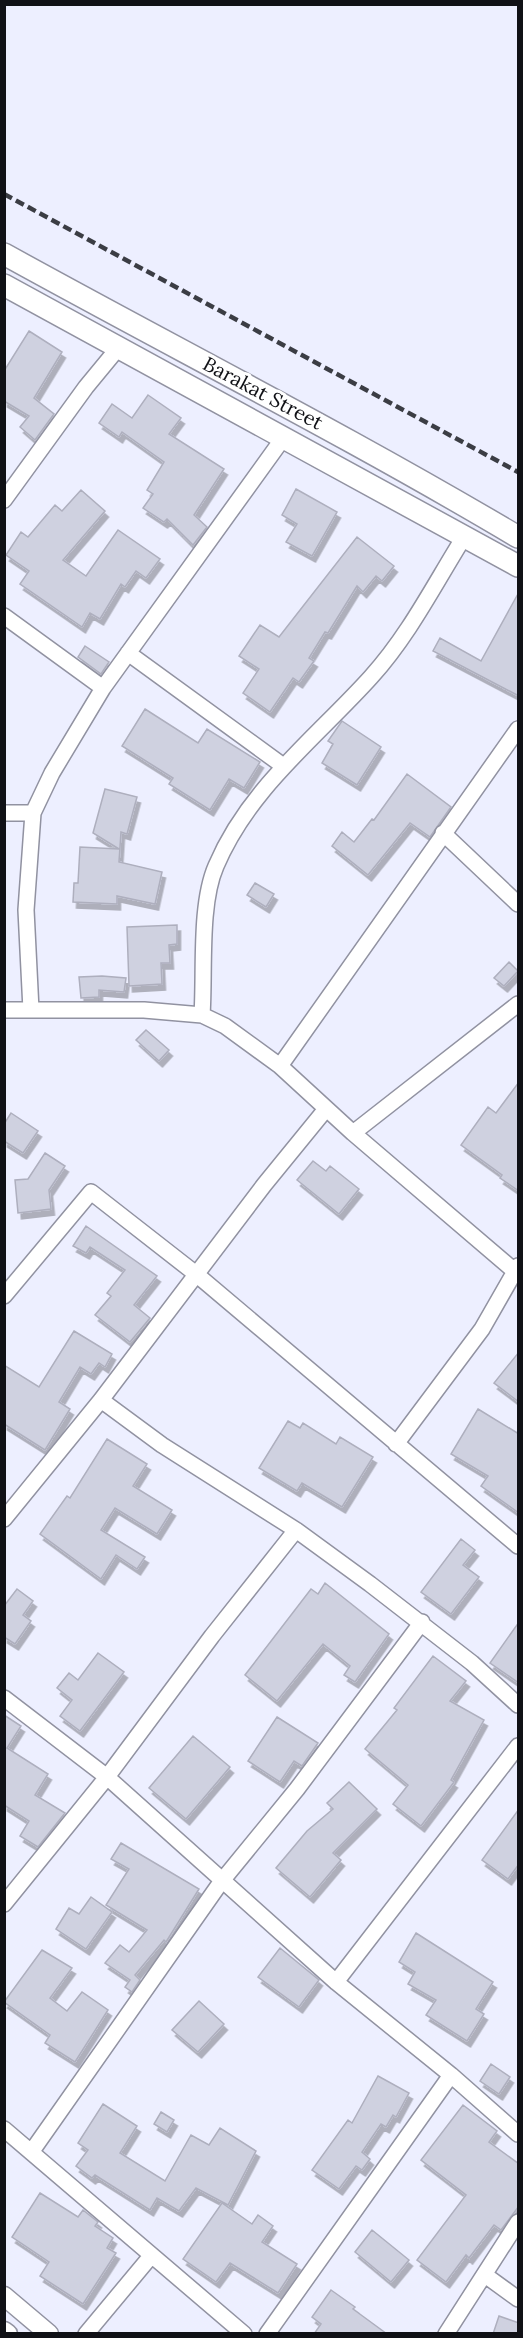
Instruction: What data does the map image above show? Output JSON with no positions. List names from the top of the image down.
{
  "streets": {
    "main road": ["Barakat Street"]
  }
}
